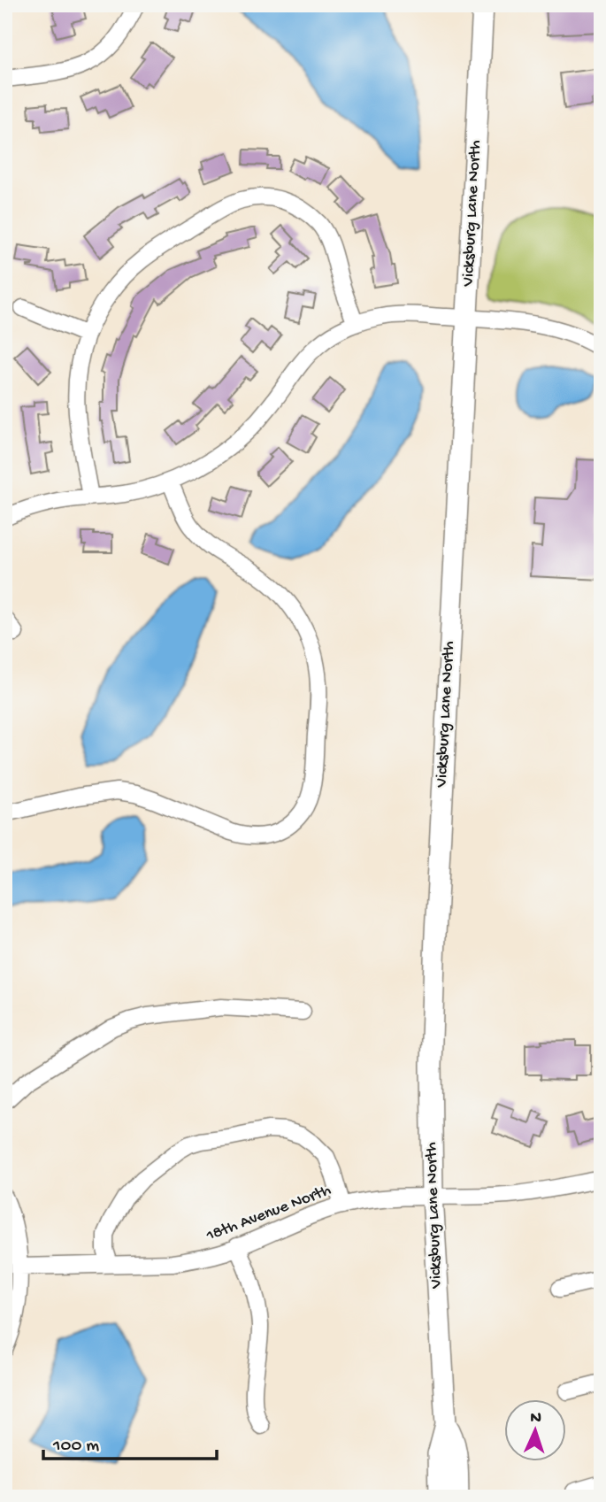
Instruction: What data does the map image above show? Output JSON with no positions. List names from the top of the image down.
{
  "streets": {
    "main road": ["Vicksburg Lane North"],
    "street": ["18th Avenue North"]
  },
  "crossings": [
    ["Vicksburg Lane North", "18th Avenue North"]
  ],
  "scale_bar": "100 m",
  "north": "top"
}
